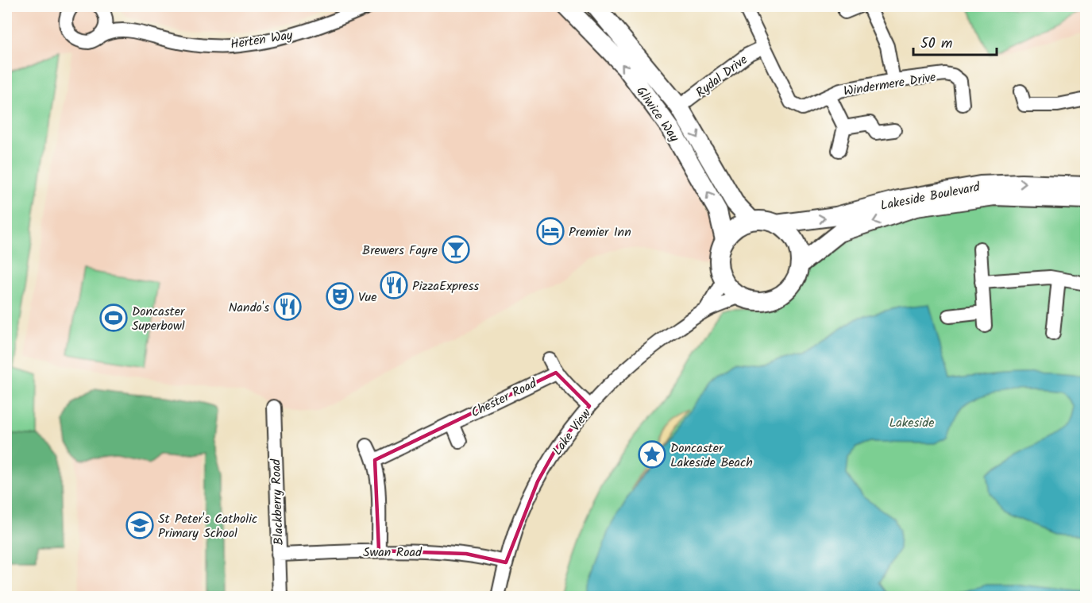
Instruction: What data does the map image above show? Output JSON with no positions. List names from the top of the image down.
{
  "streets": {
    "street": [
      "Herten Way",
      "Rydal Drive",
      "Windermere Drive",
      "Gliwice Way",
      "Lakeside Boulevard",
      "Chester Road",
      "Lake View",
      "Blackberry Road",
      "Swan Road"
    ]
  },
  "crossings": [
    ["Rydal Drive", "Windermere Drive"],
    ["Rydal Drive", "Gliwice Way"],
    ["Gliwice Way", "Lakeside Boulevard"],
    ["Gliwice Way", "Lake View"],
    ["Lakeside Boulevard", "Lake View"],
    ["Lake View", "Swan Road"],
    ["Blackberry Road", "Swan Road"]
  ],
  "parks": ["Lakeside"],
  "places": {
    "hotel": ["Premier Inn"],
    "bar": ["Brewers Fayre"],
    "restaurant": ["PizzaExpress", "Nando's"],
    "theatre": ["Vue"],
    "sports": ["Doncaster Superbowl"],
    "place": ["Doncaster Lakeside Beach"],
    "school or university": ["St Peter's Catholic Primary School"]
  },
  "scale_bar": "50 m"
}
